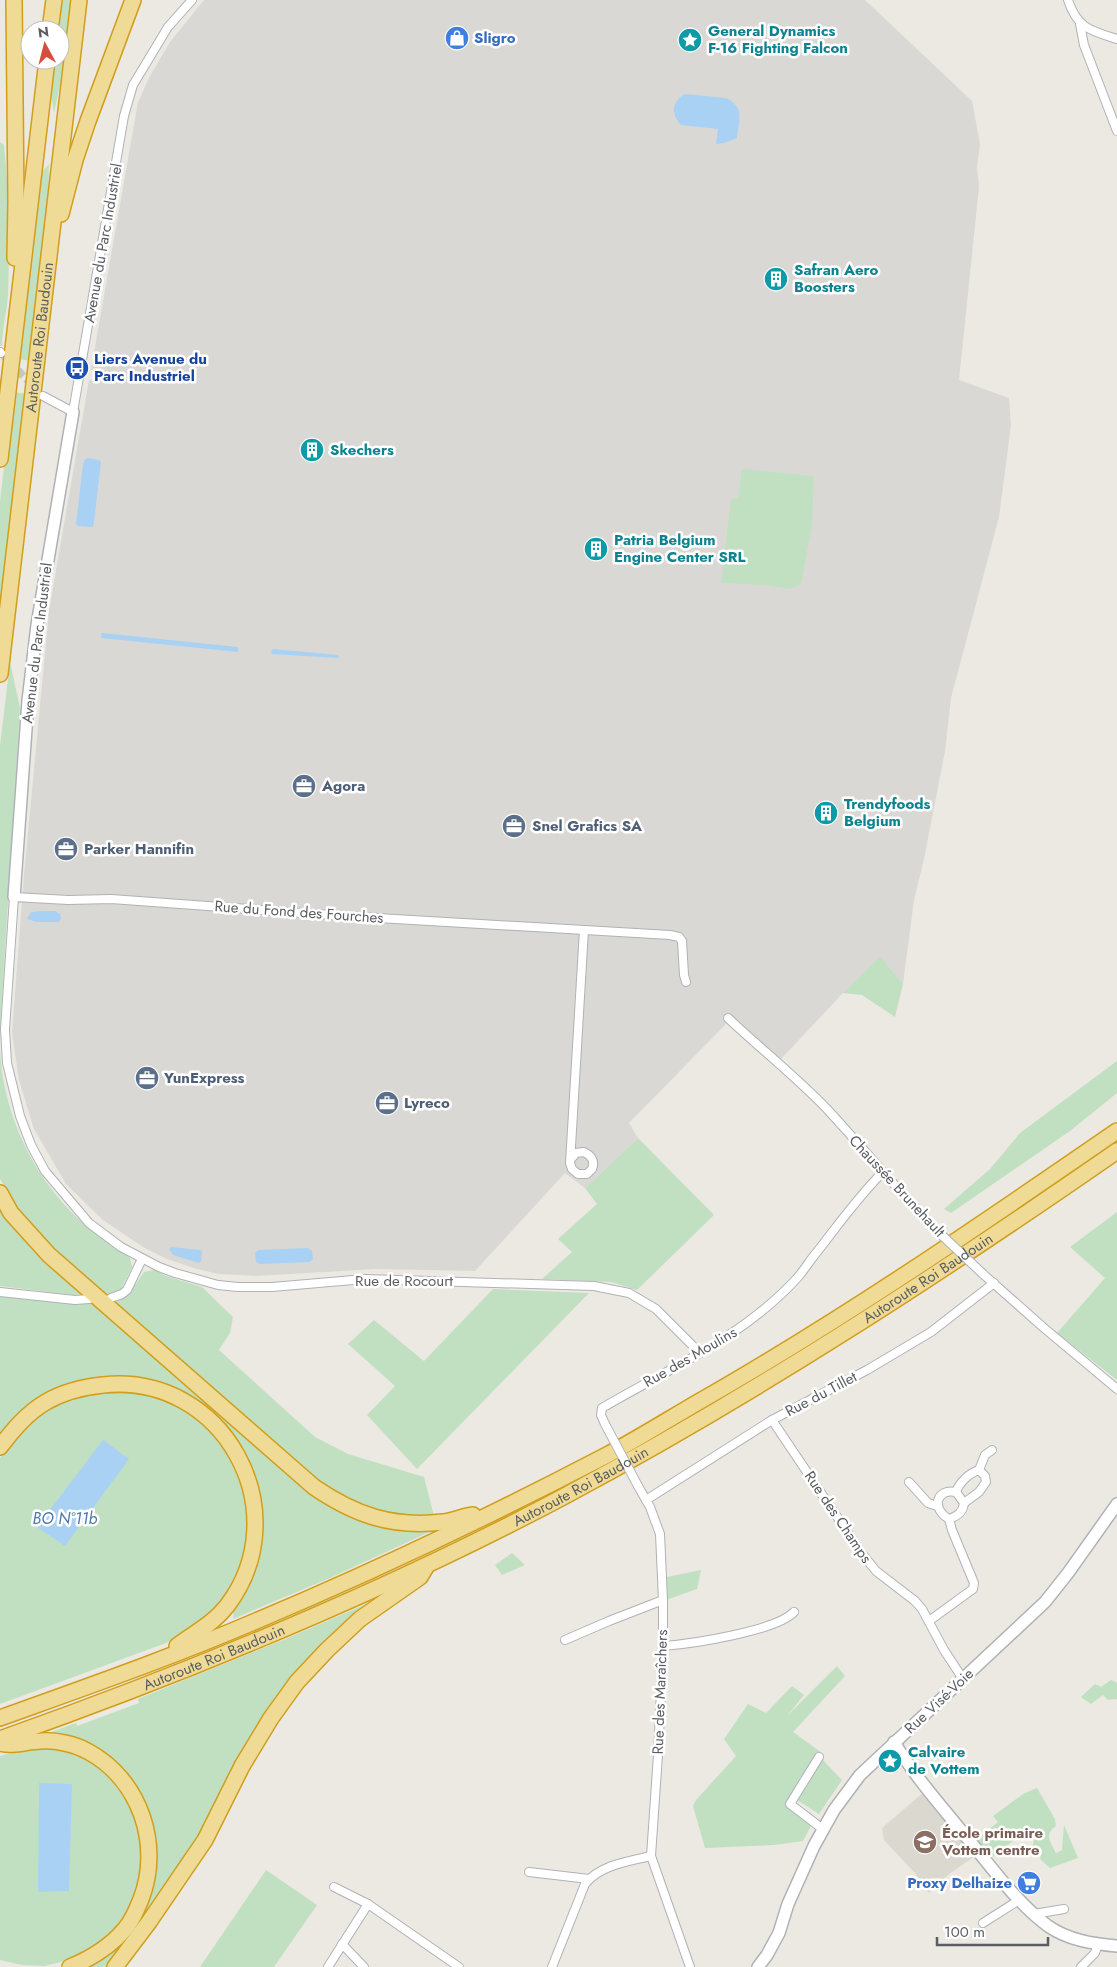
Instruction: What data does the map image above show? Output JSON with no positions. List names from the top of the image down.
{
  "streets": {
    "highway": ["Autoroute Roi Baudouin"],
    "street": [
      "Avenue du Parc Industriel",
      "Rue du Fond des Fourches",
      "Chaussée Brunehault",
      "Rue de Rocourt",
      "Rue des Moulins",
      "Rue du Tillet",
      "Rue des Champs",
      "Rue des Maraîchers",
      "Rue Visé-Voie"
    ]
  },
  "crossings": [
    ["Avenue du Parc Industriel", "Rue du Fond des Fourches"],
    ["Avenue du Parc Industriel", "Rue de Rocourt"],
    ["Chaussée Brunehault", "Rue des Moulins"],
    ["Chaussée Brunehault", "Rue du Tillet"],
    ["Rue de Rocourt", "Rue des Moulins"],
    ["Rue des Moulins", "Rue des Maraîchers"],
    ["Rue du Tillet", "Rue des Champs"],
    ["Rue du Tillet", "Rue des Maraîchers"],
    ["Rue des Champs", "Rue Visé-Voie"]
  ],
  "water": ["BO N°11b"],
  "places": {
    "shop": ["Sligro"],
    "place": ["General Dynamics F-16 Fighting Falcon", "Calvaire de Vottem"],
    "building": [
      "Safran Aero Boosters",
      "Skechers",
      "Patria Belgium Engine Center SRL",
      "Trendyfoods Belgium"
    ],
    "bus stop": ["Liers Avenue du Parc Industriel"],
    "office": [
      "Agora",
      "Snel Grafics SA",
      "Parker Hannifin",
      "YunExpress",
      "Lyreco"
    ],
    "school or university": ["École primaire Vottem centre"],
    "supermarket": ["Proxy Delhaize"]
  },
  "scale_bar": "100 m",
  "north": "top"
}
